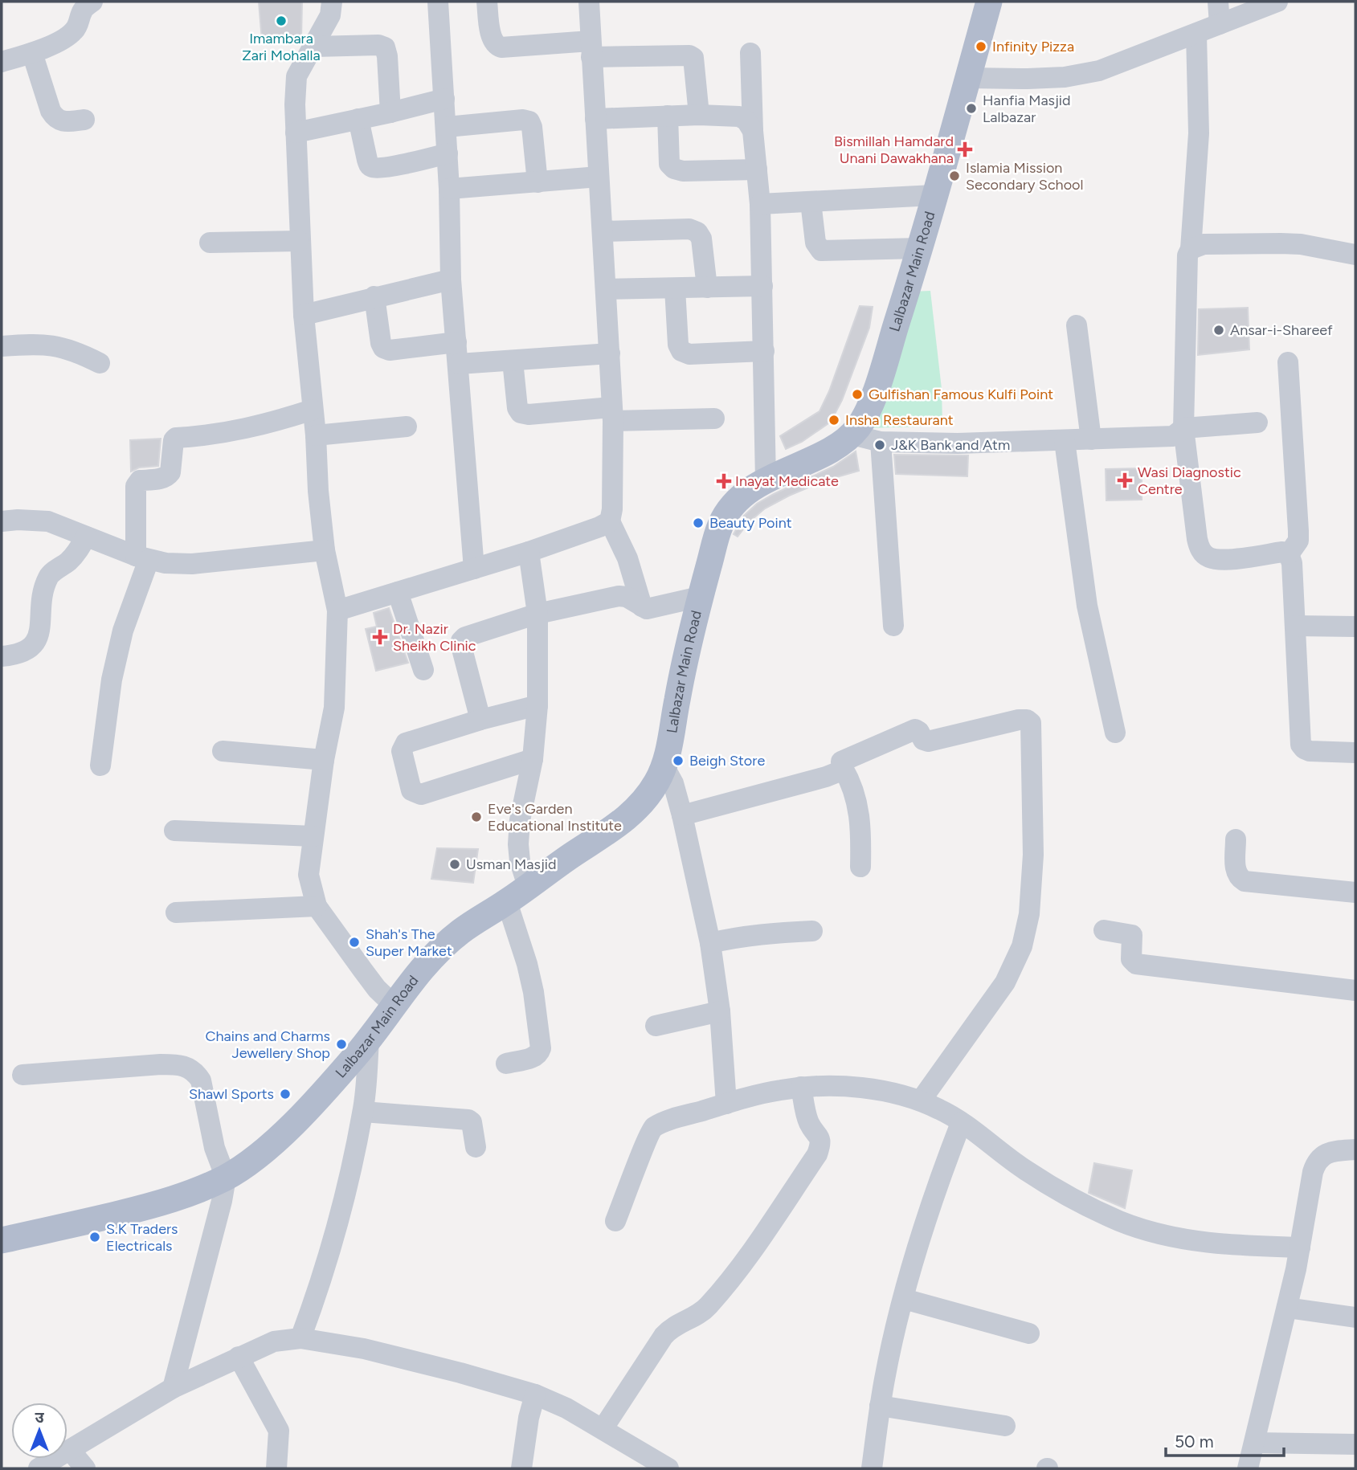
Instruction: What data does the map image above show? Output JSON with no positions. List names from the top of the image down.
{
  "streets": {
    "main road": ["Lalbazar Main Road"]
  },
  "places": {
    "other": [
      "Imambara Zari Mohalla",
      "Infinity Pizza",
      "Hanfia Masjid Lalbazar",
      "Islamia Mission Secondary School",
      "Ansar-i-Shareef",
      "Gulfishan Famous Kulfi Point",
      "Insha Restaurant",
      "J&K Bank and Atm",
      "Beauty Point",
      "Beigh Store",
      "Eve's Garden Educational Institute",
      "Usman Masjid",
      "Shah's The Super Market",
      "Chains and Charms Jewellery Shop",
      "Shawl Sports",
      "S.K Traders Electricals"
    ],
    "health": [
      "Bismillah Hamdard Unani Dawakhana",
      "Wasi Diagnostic Centre",
      "Inayat Medicate",
      "Dr. Nazir Sheikh Clinic"
    ]
  },
  "scale_bar": "50 m",
  "north": "top"
}
